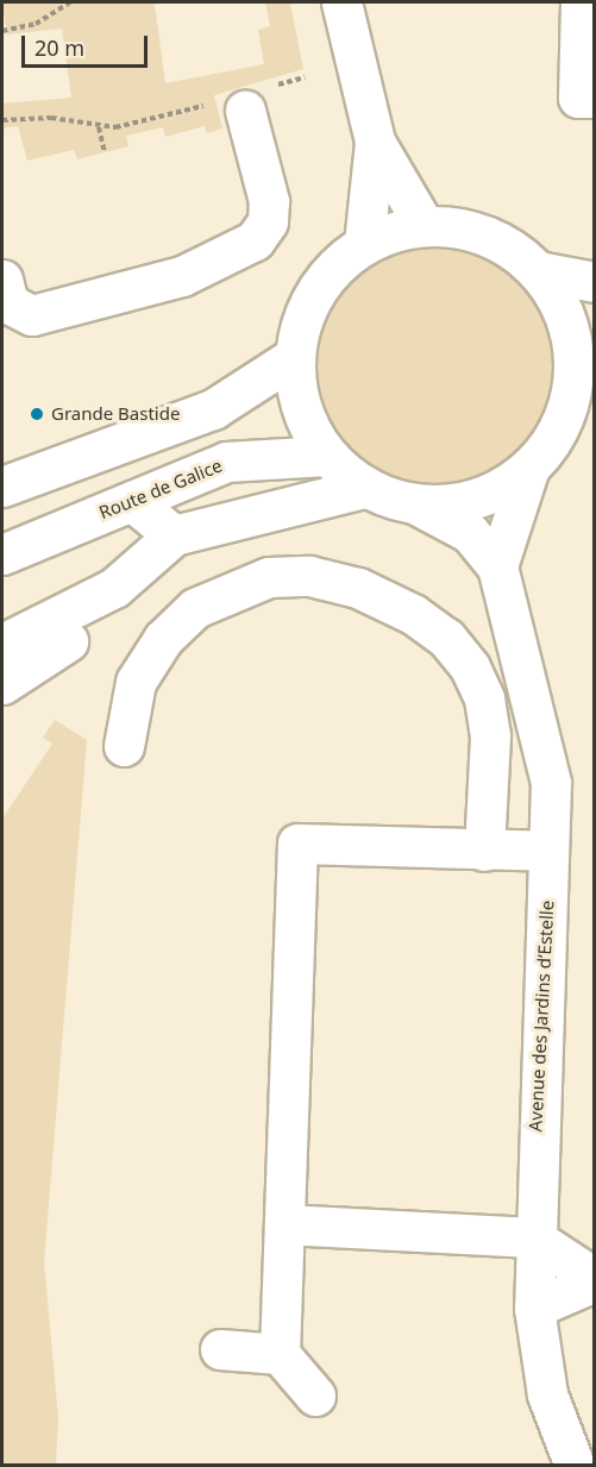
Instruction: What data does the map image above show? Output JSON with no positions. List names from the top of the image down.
{
  "streets": {
    "main road": ["Route de Galice", "Avenue des Jardins d’Estelle"]
  },
  "places": ["Grande Bastide"],
  "scale_bar": "20 m"
}
